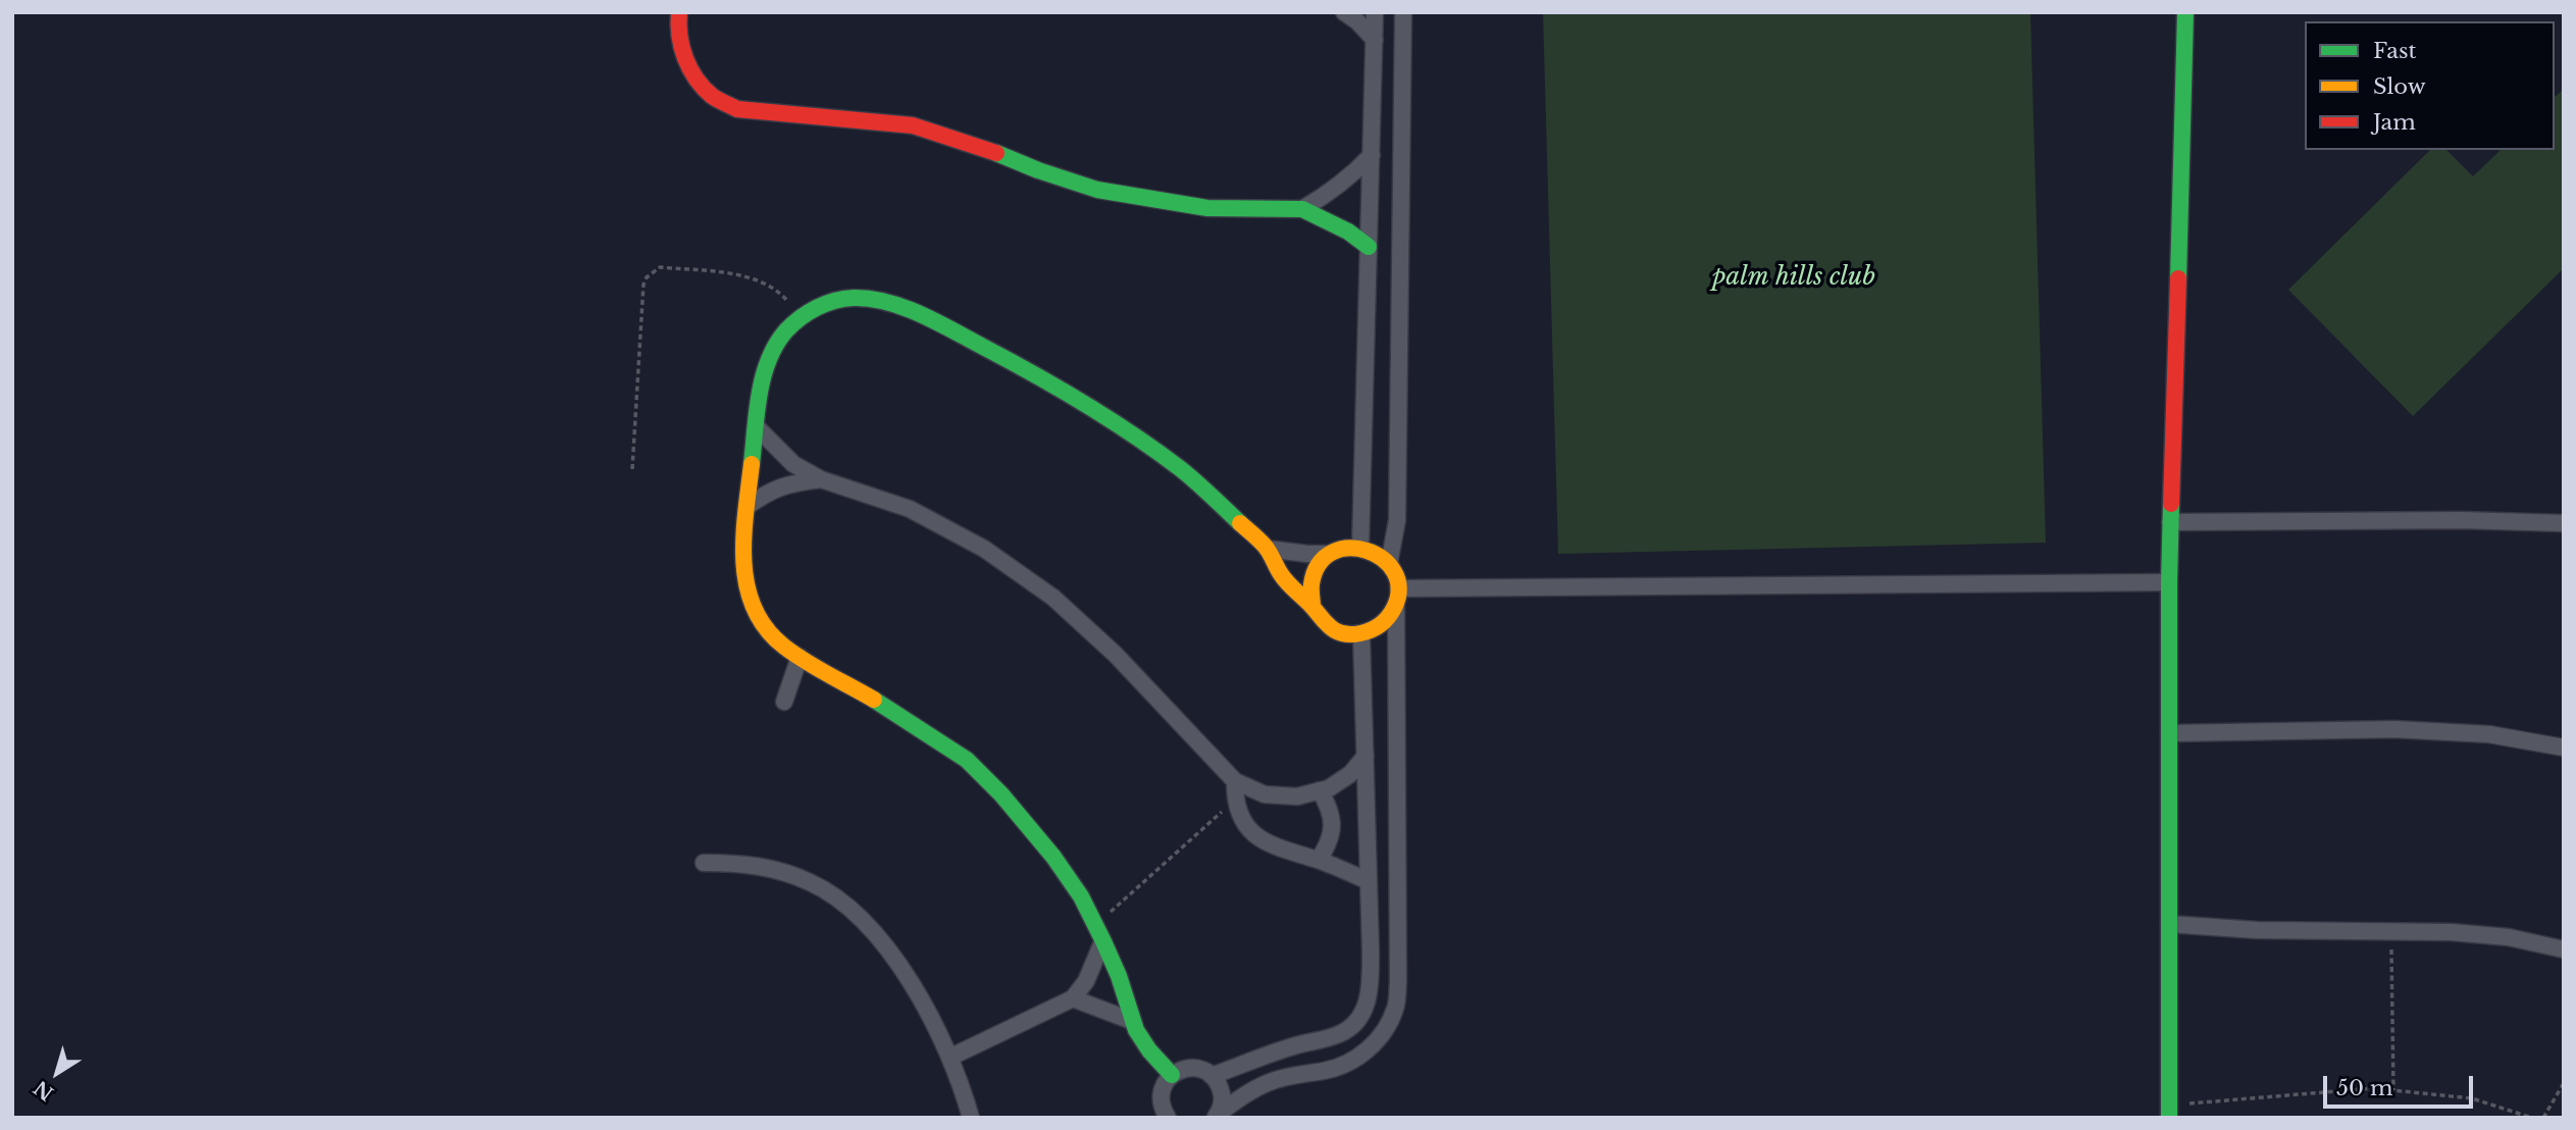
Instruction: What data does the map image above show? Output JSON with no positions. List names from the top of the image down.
{
  "parks": ["palm hills club"],
  "legend": ["Fast", "Slow", "Jam"],
  "scale_bar": "50 m",
  "north": "bottom left"
}
